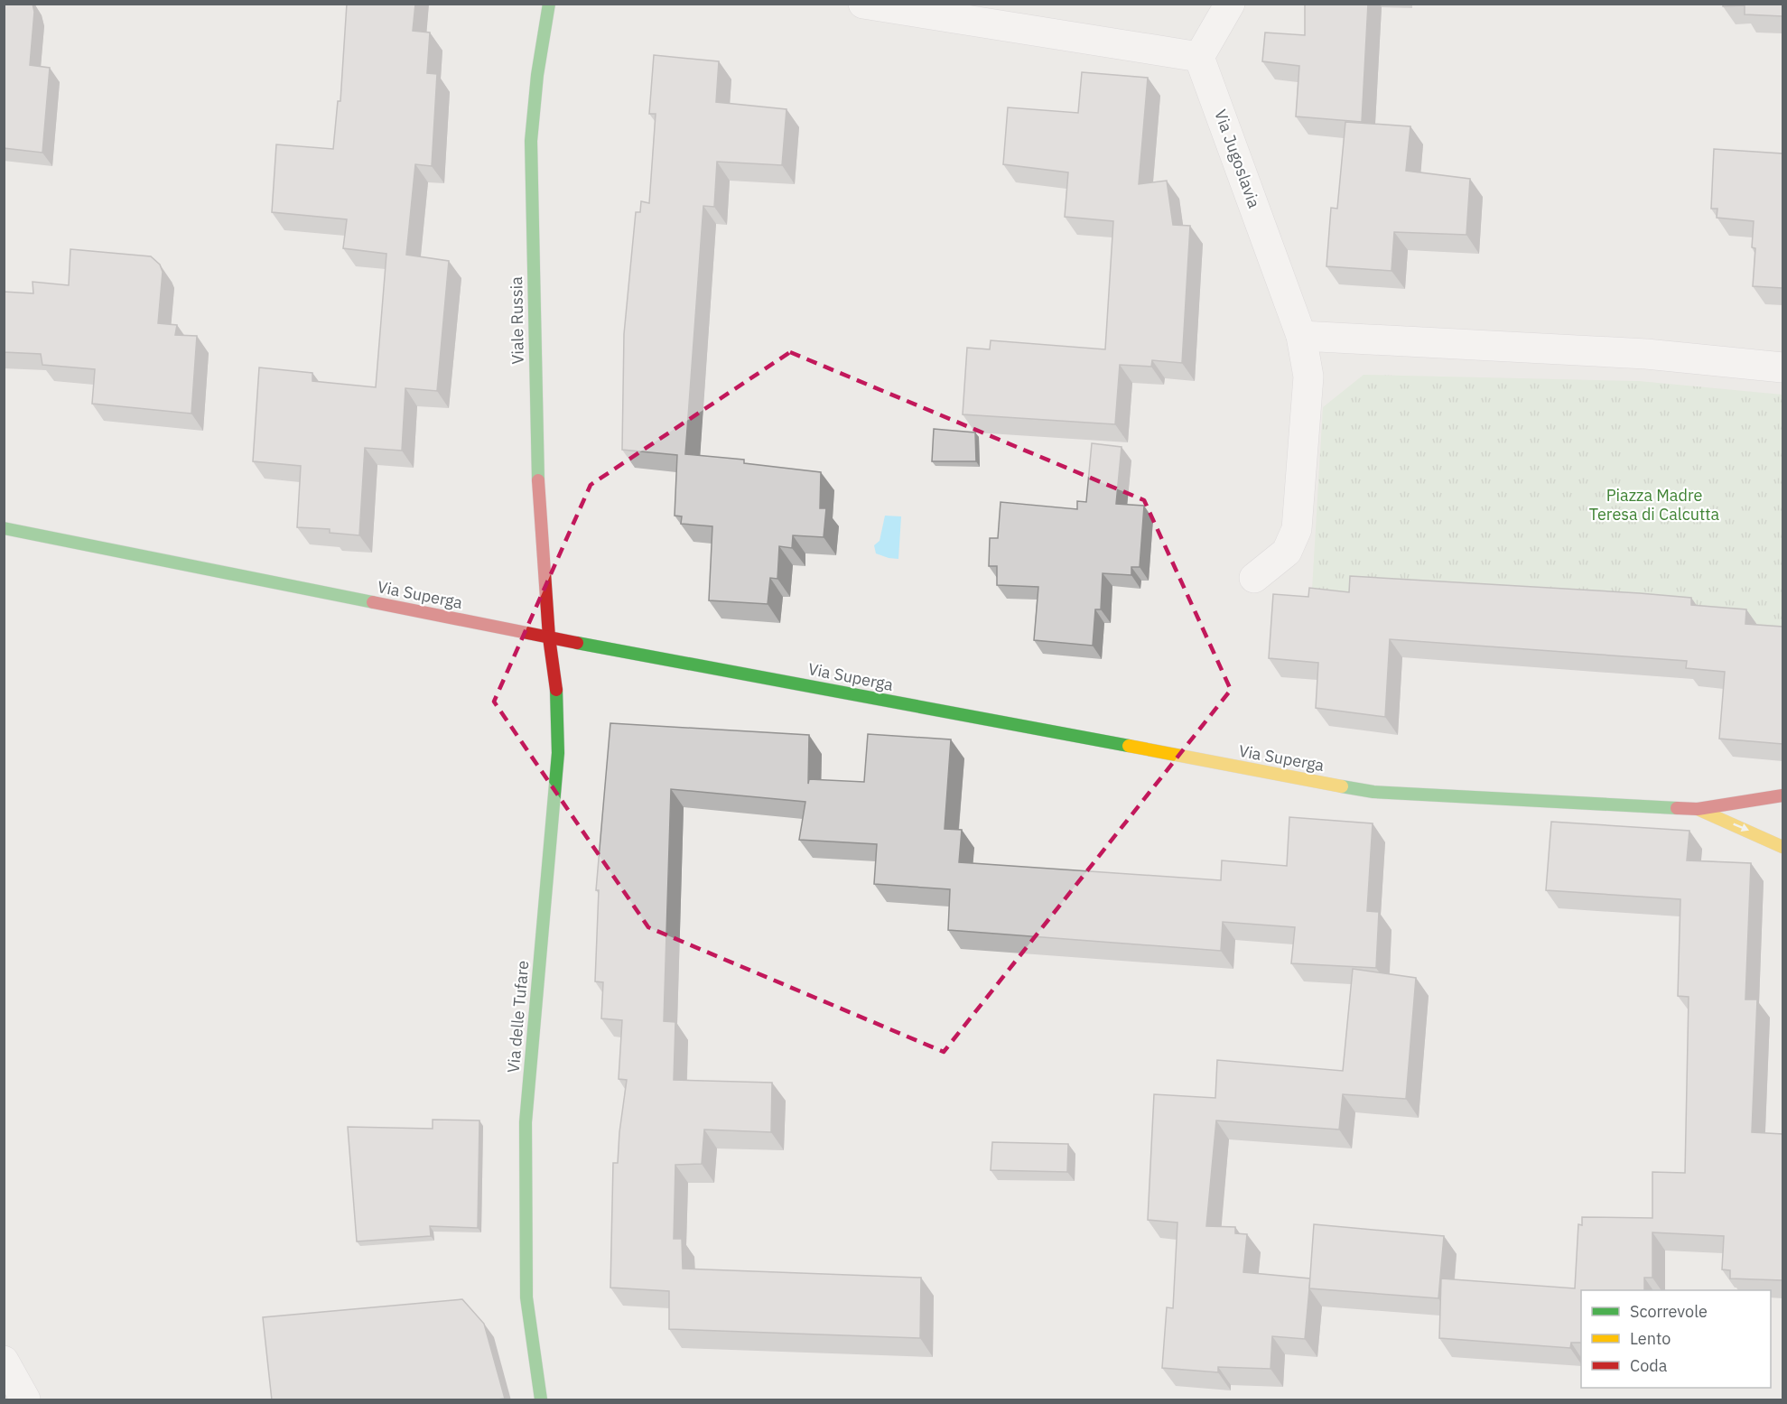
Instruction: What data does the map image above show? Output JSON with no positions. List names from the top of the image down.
{
  "streets": {
    "street": [
      "Via Jugoslavia",
      "Viale Russia",
      "Via Superga",
      "Via delle Tufare"
    ]
  },
  "crossings": [
    ["Viale Russia", "Via Superga"],
    ["Viale Russia", "Via delle Tufare"],
    ["Via Superga", "Via delle Tufare"]
  ],
  "parks": ["Piazza Madre Teresa di Calcutta"],
  "legend": ["Scorrevole", "Lento", "Coda"]
}
